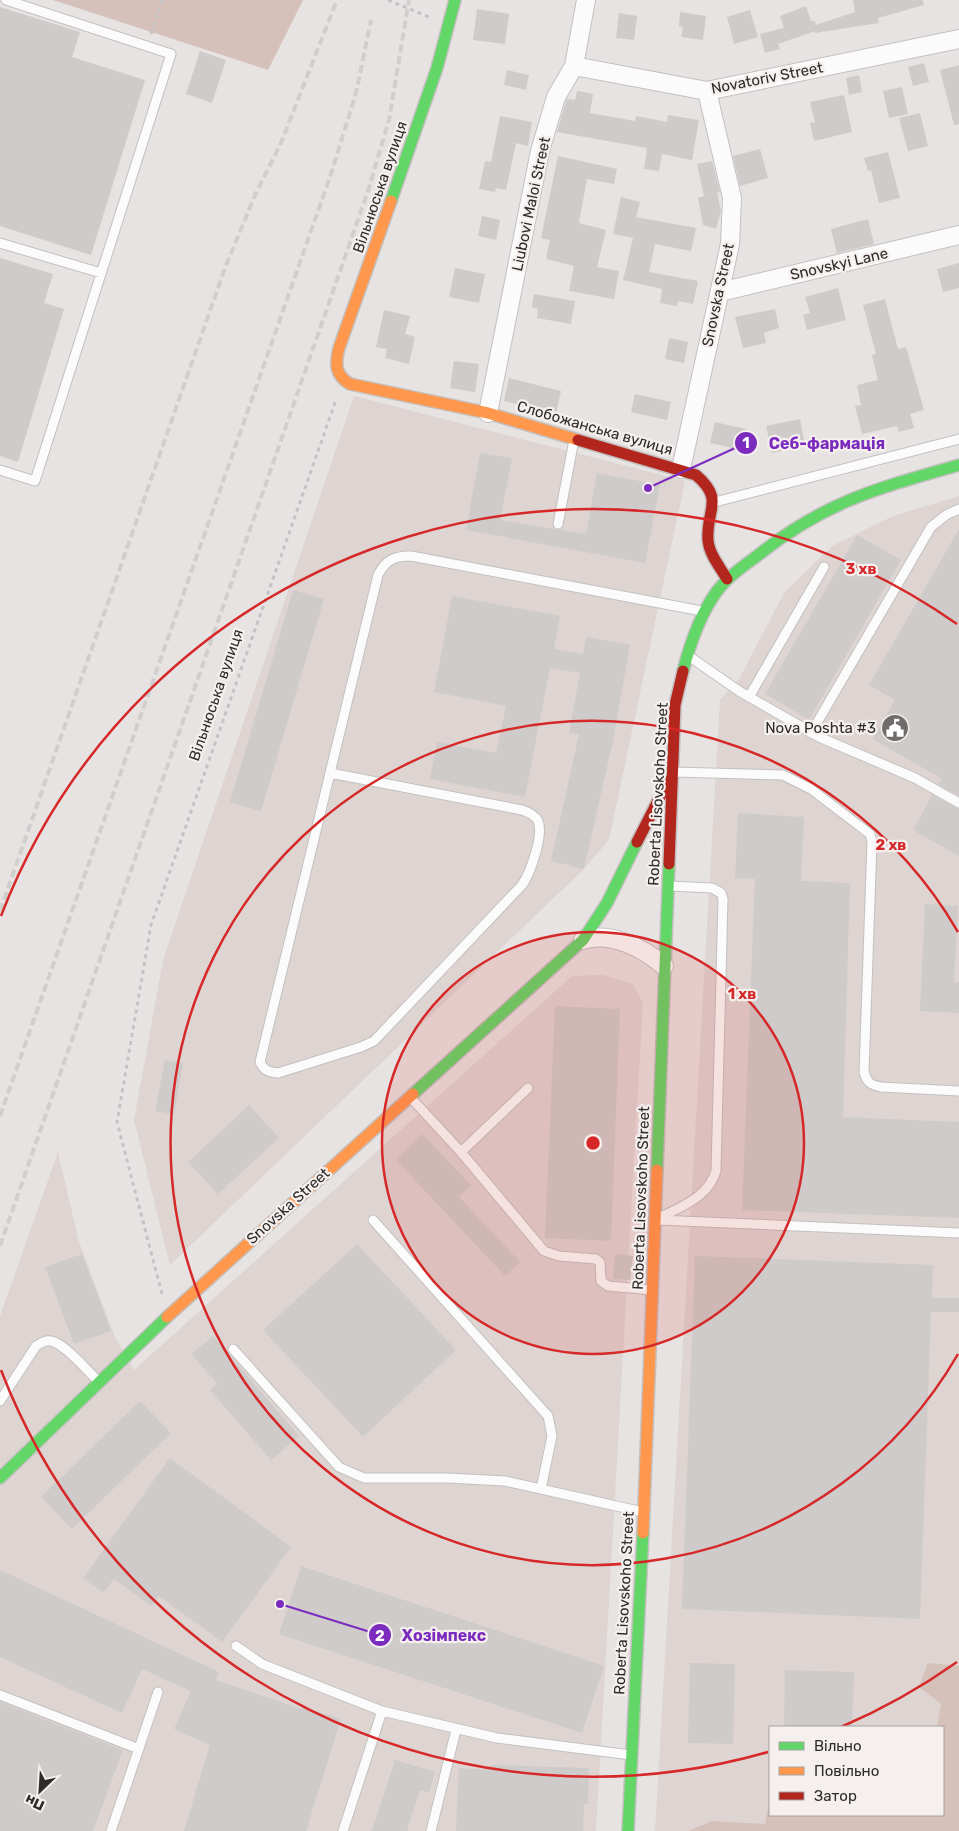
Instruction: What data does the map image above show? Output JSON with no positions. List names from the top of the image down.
{
  "streets": {
    "street": [
      "Novatoriv Street",
      "Вільнюська вулиця",
      "Liubovi Maloi Street",
      "Snovskyi Lane",
      "Snovska Street",
      "Слобожанська вулиця",
      "Roberta Lisovskoho Street"
    ]
  },
  "crossings": [
    ["Novatoriv Street", "Liubovi Maloi Street"],
    ["Novatoriv Street", "Snovska Street"],
    ["Вільнюська вулиця", "Snovska Street"],
    ["Вільнюська вулиця", "Слобожанська вулиця"],
    ["Liubovi Maloi Street", "Слобожанська вулиця"],
    ["Snovskyi Lane", "Snovska Street"],
    ["Snovska Street", "Слобожанська вулиця"],
    ["Snovska Street", "Roberta Lisovskoho Street"]
  ],
  "places": {
    "other": ["Себ-фармація", "Хозімпекс"],
    "public building": ["Nova Poshta #3"]
  },
  "legend": ["Вільно", "Повільно", "Затор"],
  "north": "bottom left",
  "rings": ["3 хв", "2 хв", "1 хв"]
}
